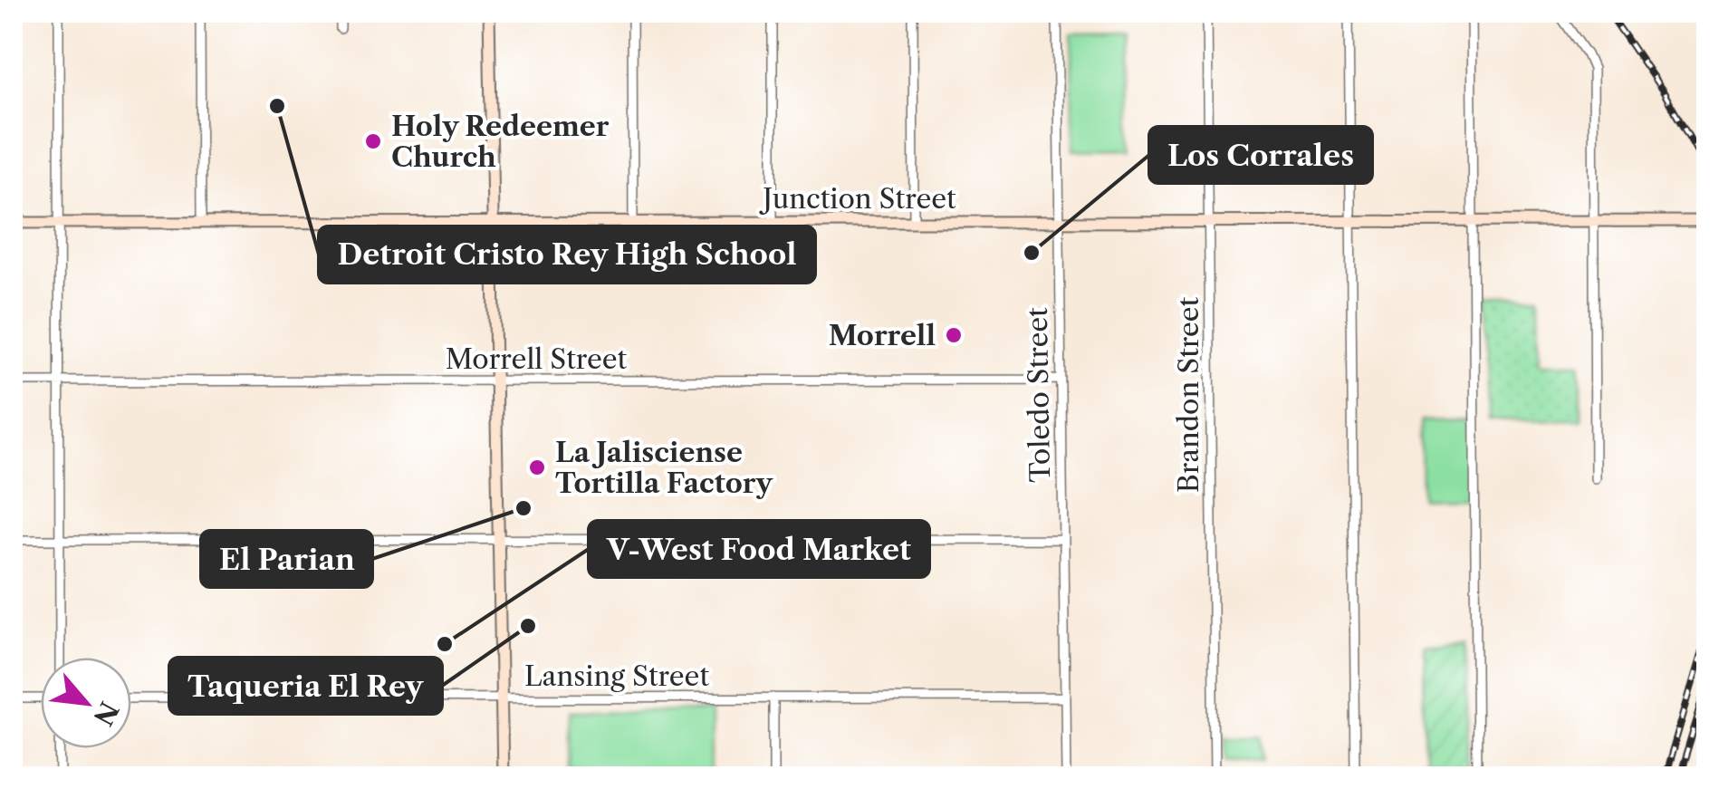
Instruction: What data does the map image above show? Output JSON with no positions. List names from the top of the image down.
{
  "streets": {
    "street": [
      "Junction Street",
      "Morrell Street",
      "Toledo Street",
      "Brandon Street",
      "Lansing Street"
    ]
  },
  "crossings": [
    ["Junction Street", "Toledo Street"],
    ["Junction Street", "Brandon Street"],
    ["Morrell Street", "Toledo Street"],
    ["Toledo Street", "Lansing Street"]
  ],
  "places": [
    "Detroit Cristo Rey High School",
    "Holy Redeemer Church",
    "Los Corrales",
    "Morrell",
    "La Jalisciense Tortilla Factory",
    "El Parian",
    "Taqueria El Rey",
    "V-West Food Market"
  ],
  "north": "bottom right"
}
